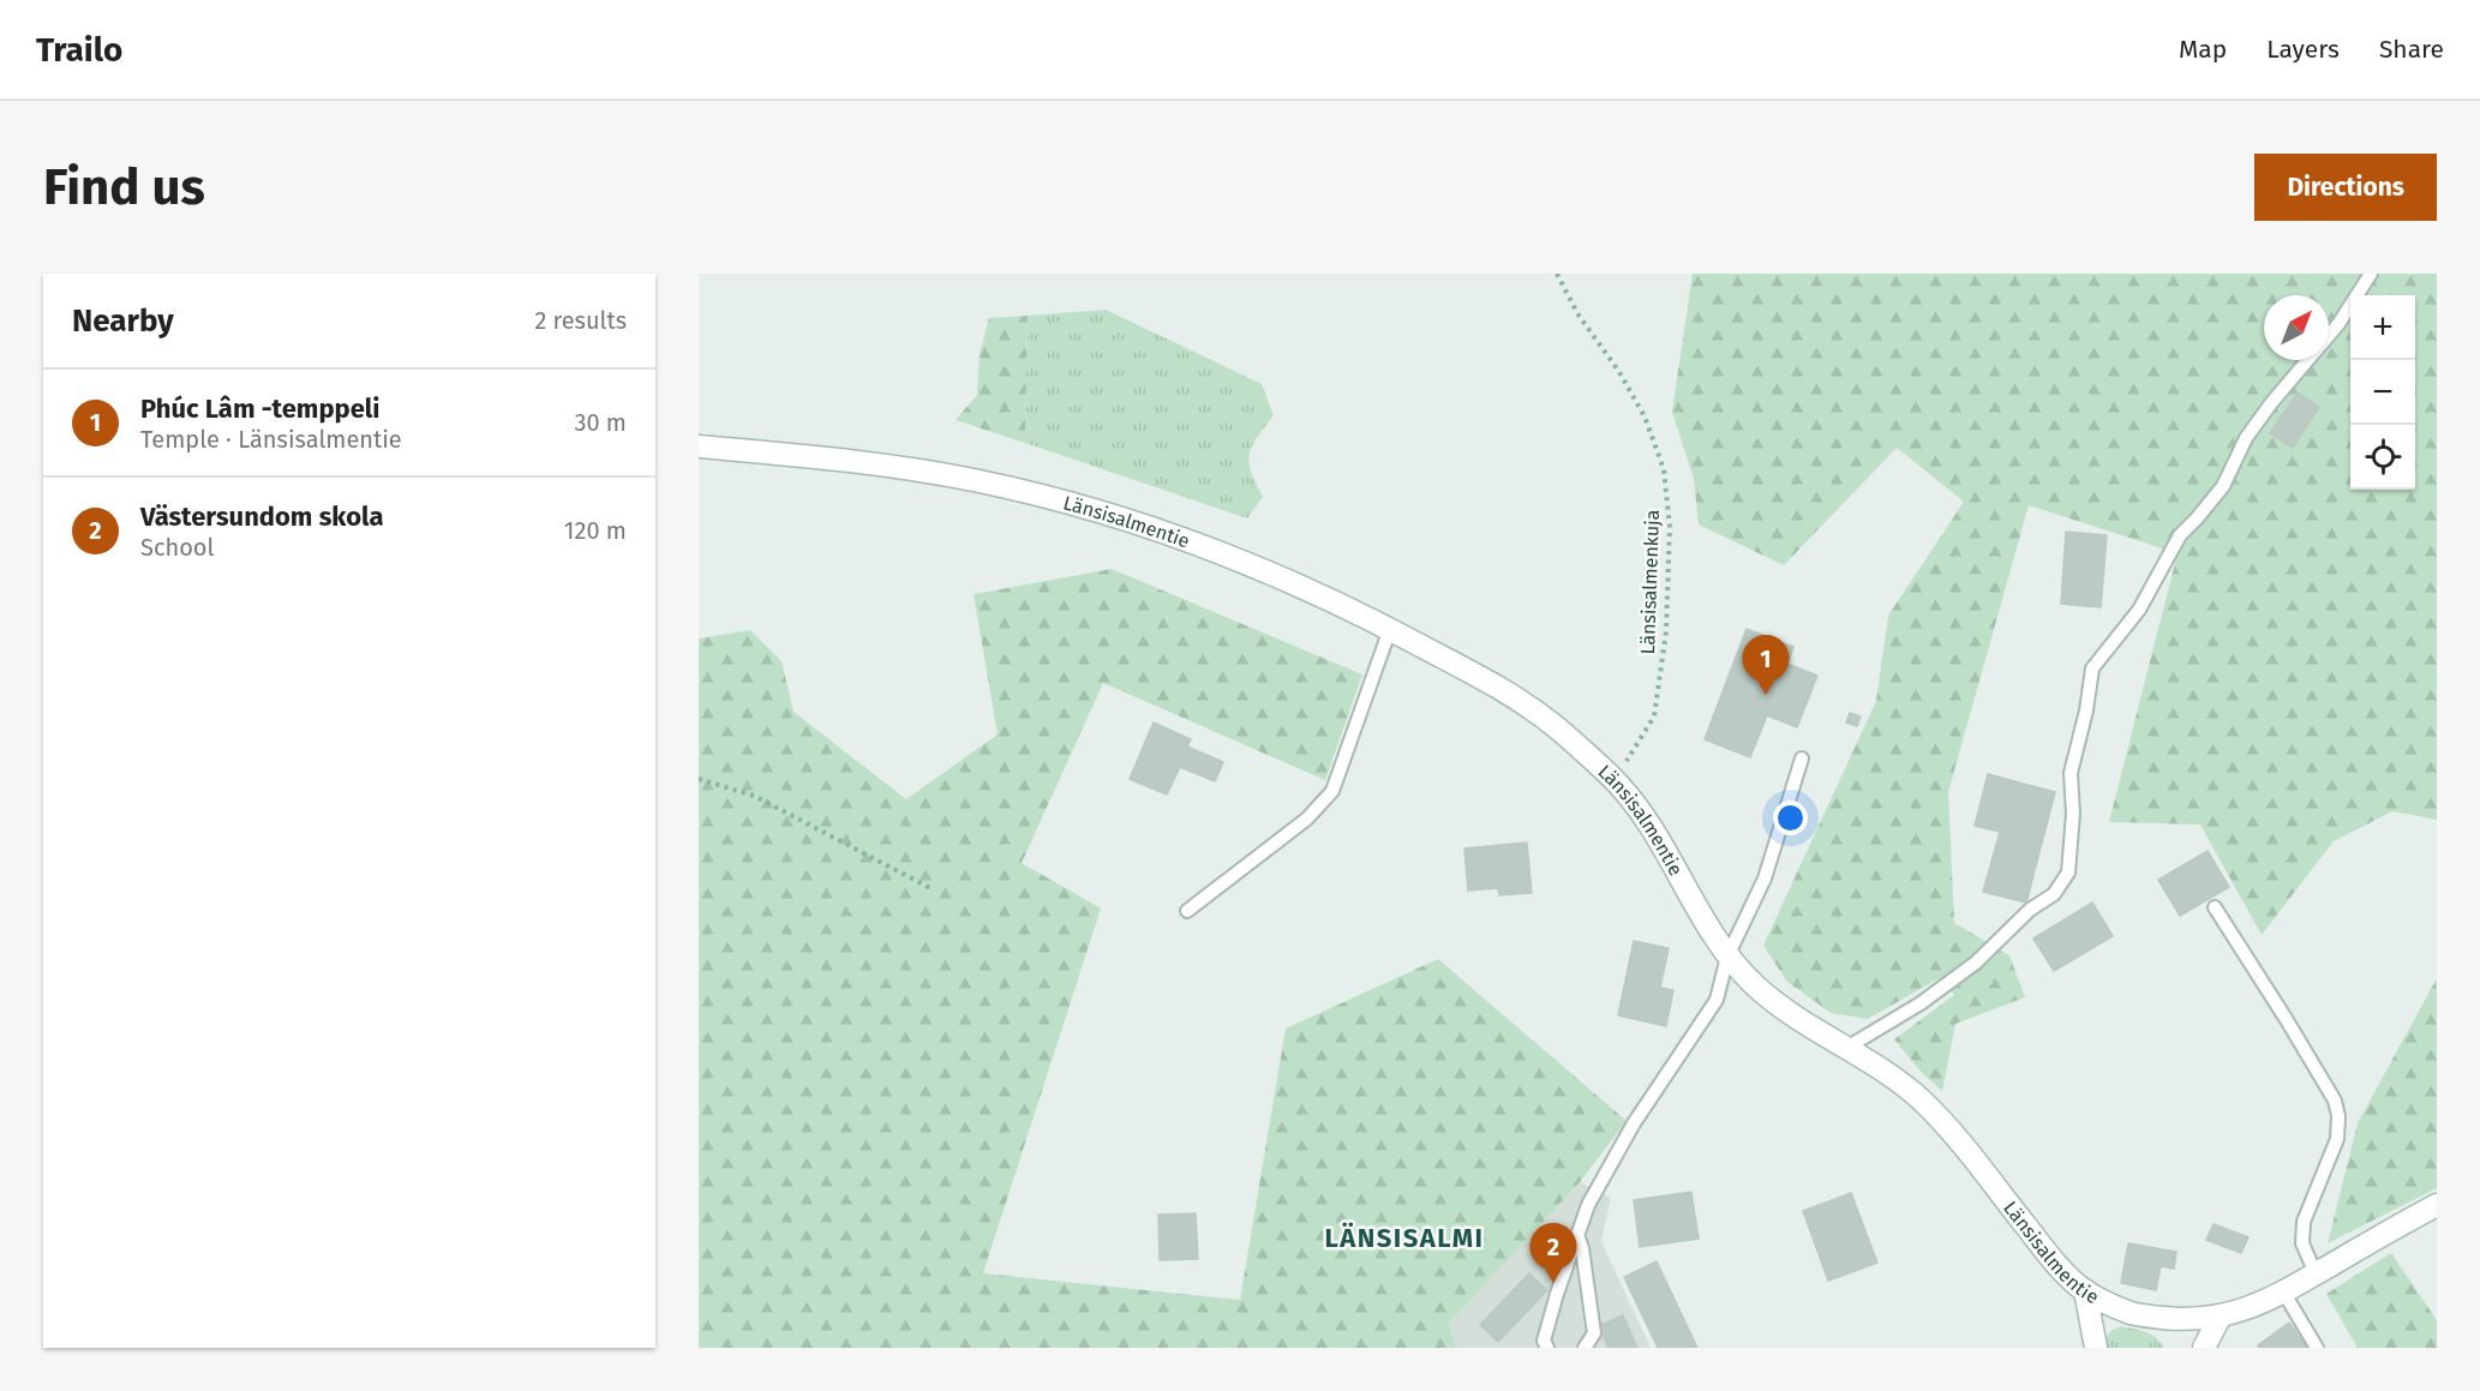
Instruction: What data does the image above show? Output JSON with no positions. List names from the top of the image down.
{
  "streets": {
    "street": ["Länsisalmentie"],
    "path": ["Länsisalmenkuja"]
  },
  "crossings": [
    ["Länsisalmentie", "Länsisalmenkuja"]
  ],
  "districts": ["LÄNSISALMI"],
  "north": "top right",
  "page": {
    "header": "Trailo",
    "nav": ["Map", "Layers", "Share"],
    "buttons": "Directions",
    "title": "Find us",
    "heading": ["Nearby", "2 results"],
    "map_buttons": ["+", "−"],
    "list": [
      {
        "mark": "1",
        "name": "Phúc Lâm -temppeli",
        "note": "Temple · Länsisalmentie",
        "value": "30 m"
      },
      {
        "mark": "2",
        "name": "Västersundom skola",
        "note": "School",
        "value": "120 m"
      }
    ],
    "pins": ["1", "2"]
  }
}
